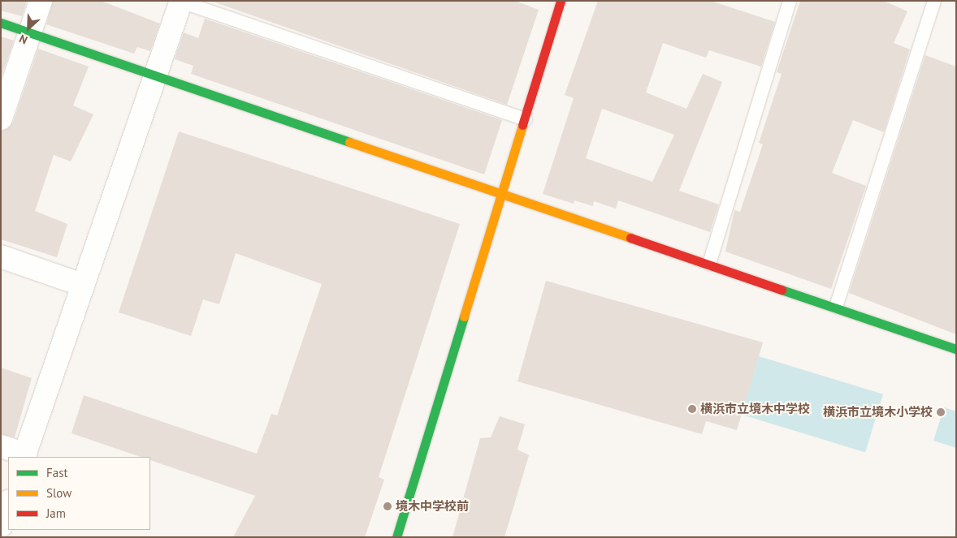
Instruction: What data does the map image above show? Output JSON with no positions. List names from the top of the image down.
{
  "places": ["横浜市立境木中学校", "横浜市立境木小学校", "境木中学校前"],
  "legend": ["Fast", "Slow", "Jam"],
  "north": "bottom left"
}
